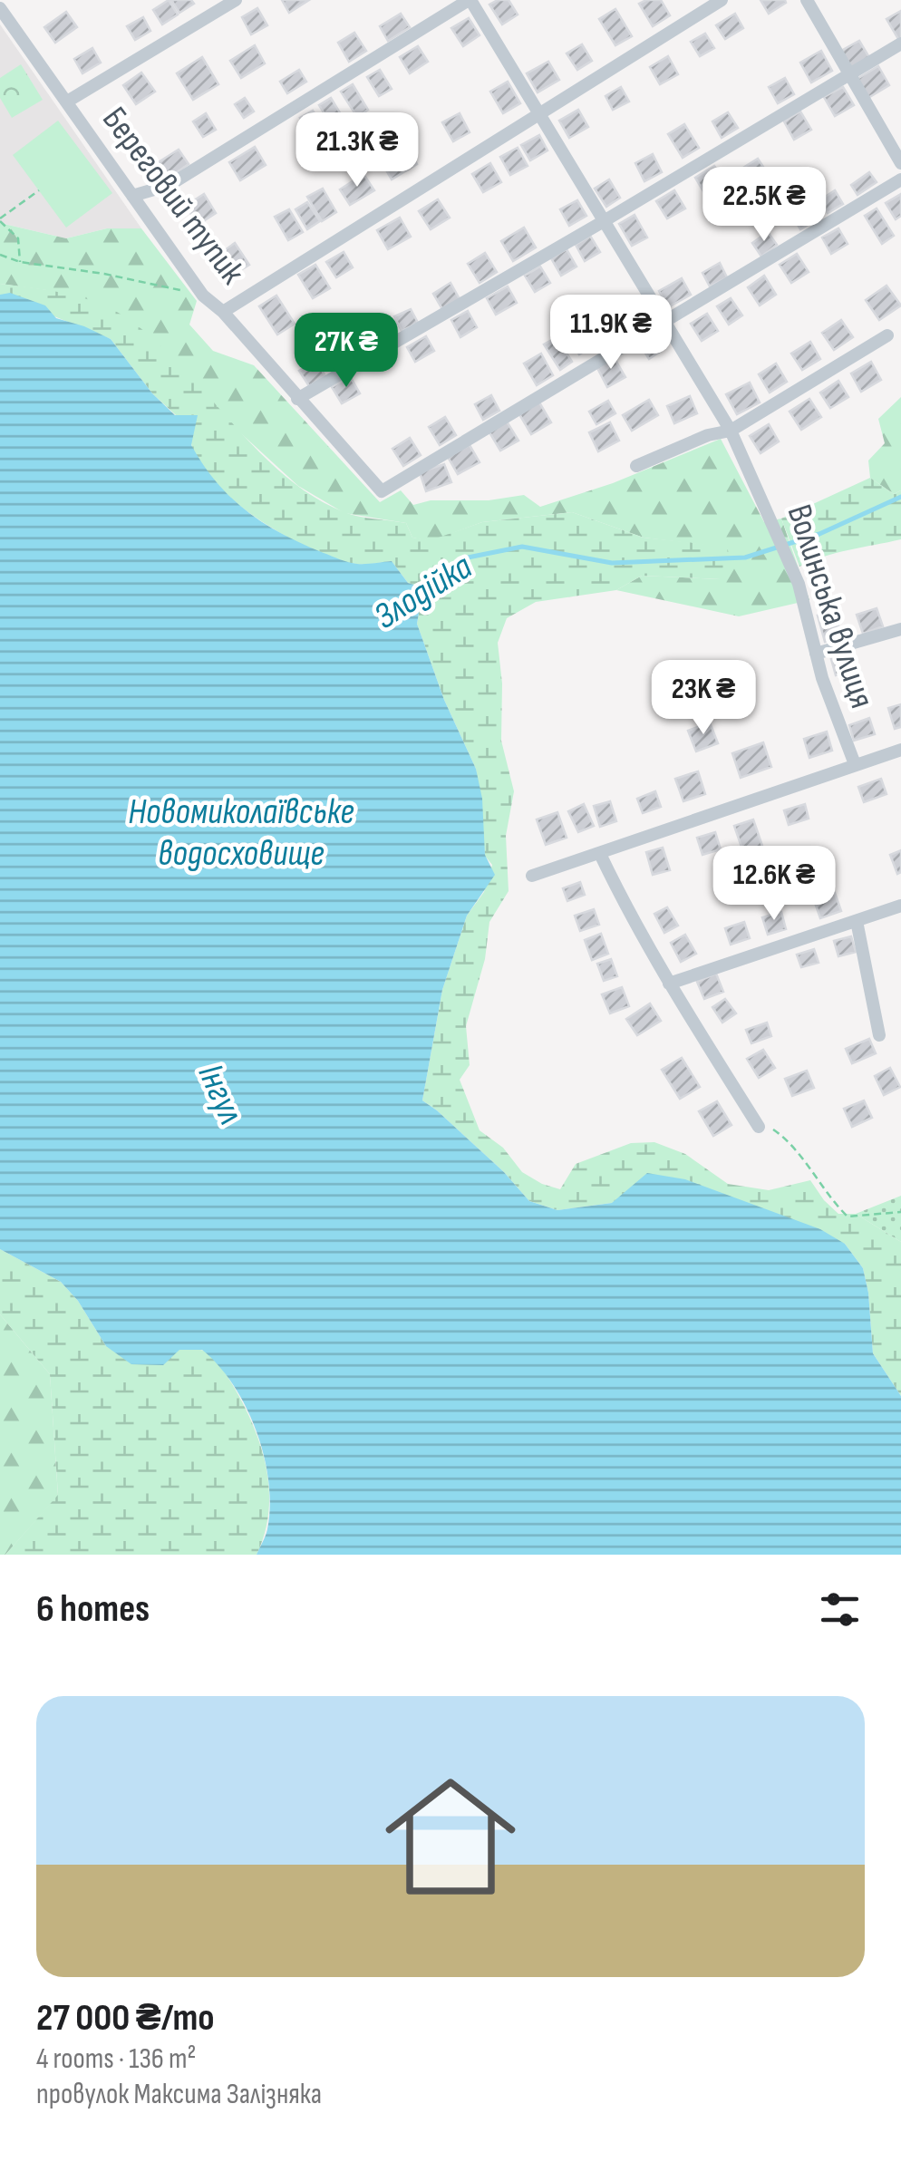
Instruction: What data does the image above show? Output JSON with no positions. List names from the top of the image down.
{
  "streets": {
    "street": ["Береговий тупик", "Волинська вулиця"]
  },
  "crossings": [
    ["Береговий тупик", "Волинська вулиця"]
  ],
  "water": ["Злодійка", "Новомиколаївське водосховище", "Інгул"],
  "page": {
    "price": [
      "21.3K ₴",
      "22.5K ₴",
      "11.9K ₴",
      "27K ₴",
      "23K ₴",
      "12.6K ₴"
    ],
    "heading": "6 homes",
    "list": [
      {
        "name": "27 000 ₴/mo",
        "note": "4 rooms · 136 m² · провулок Максима Залізняка"
      }
    ]
  }
}
